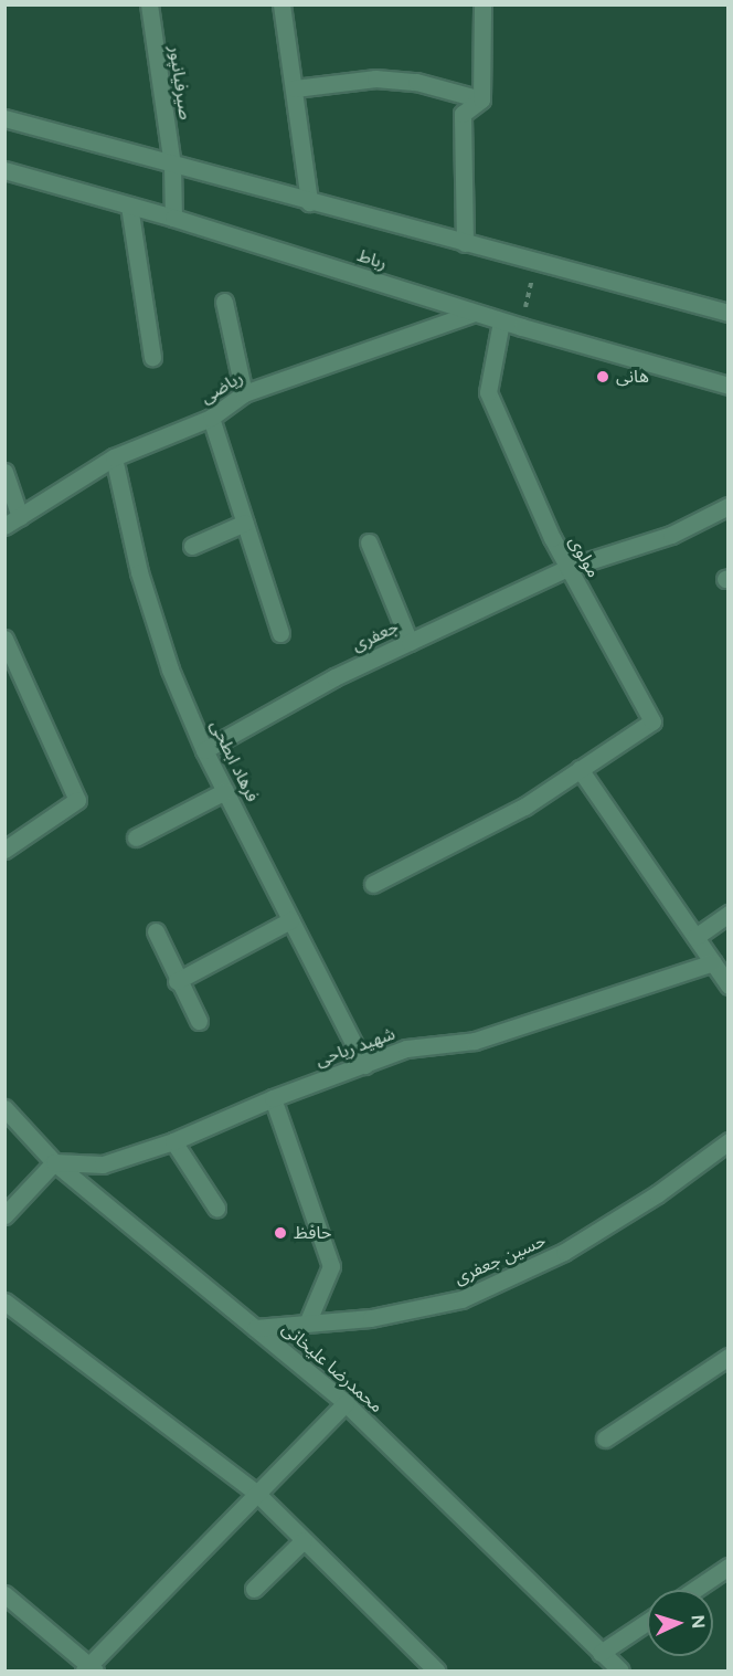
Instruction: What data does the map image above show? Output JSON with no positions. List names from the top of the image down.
{
  "streets": {
    "street": [
      "صیرفیانپور",
      "رباط",
      "ریاضی",
      "مولوی",
      "جعفری",
      "فرهاد ابطحی",
      "شهید ریاحی",
      "حسین جعفری",
      "محمدرضا علیخانی"
    ]
  },
  "crossings": [
    ["صیرفیانپور", "رباط"],
    ["رباط", "ریاضی"],
    ["رباط", "مولوی"],
    ["ریاضی", "فرهاد ابطحی"],
    ["مولوی", "جعفری"],
    ["جعفری", "فرهاد ابطحی"],
    ["فرهاد ابطحی", "شهید ریاحی"],
    ["شهید ریاحی", "محمدرضا علیخانی"],
    ["حسین جعفری", "محمدرضا علیخانی"]
  ],
  "places": ["هانی", "حافظ"],
  "north": "right"
}
